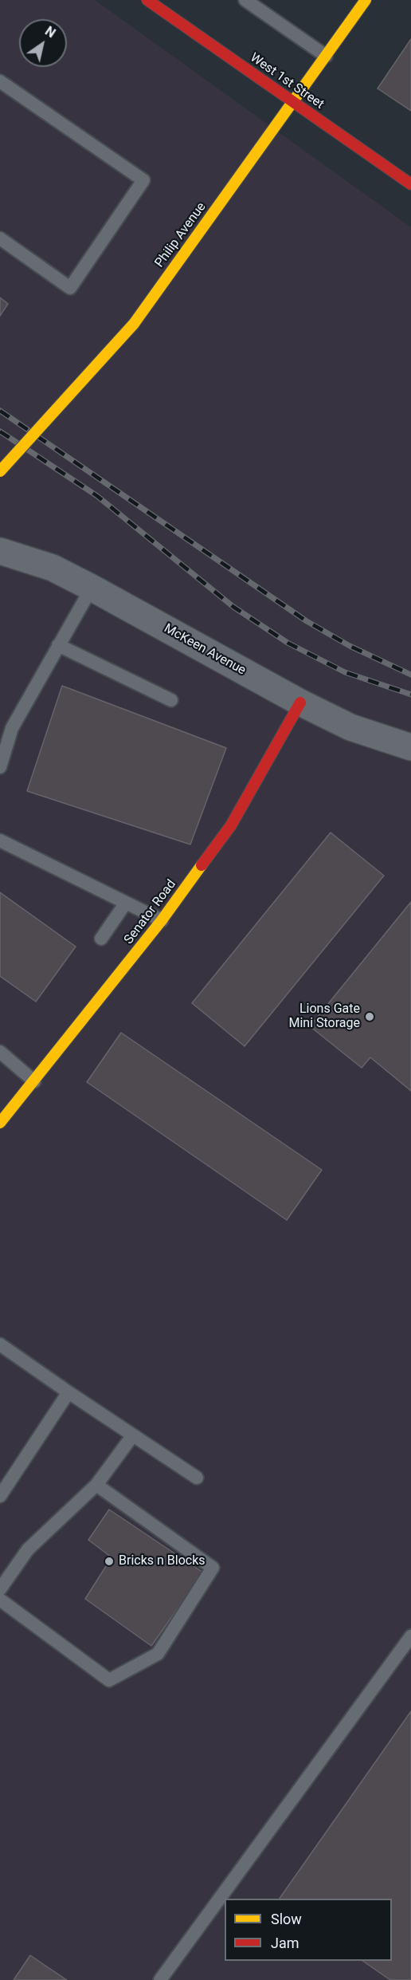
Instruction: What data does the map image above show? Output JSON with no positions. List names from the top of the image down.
{
  "streets": {
    "street": [
      "West 1st Street",
      "Philip Avenue",
      "McKeen Avenue",
      "Senator Road"
    ]
  },
  "crossings": [
    ["West 1st Street", "Philip Avenue"],
    ["McKeen Avenue", "Senator Road"]
  ],
  "places": ["Lions Gate Mini Storage", "Bricks n Blocks"],
  "legend": ["Slow", "Jam"],
  "north": "top right"
}
